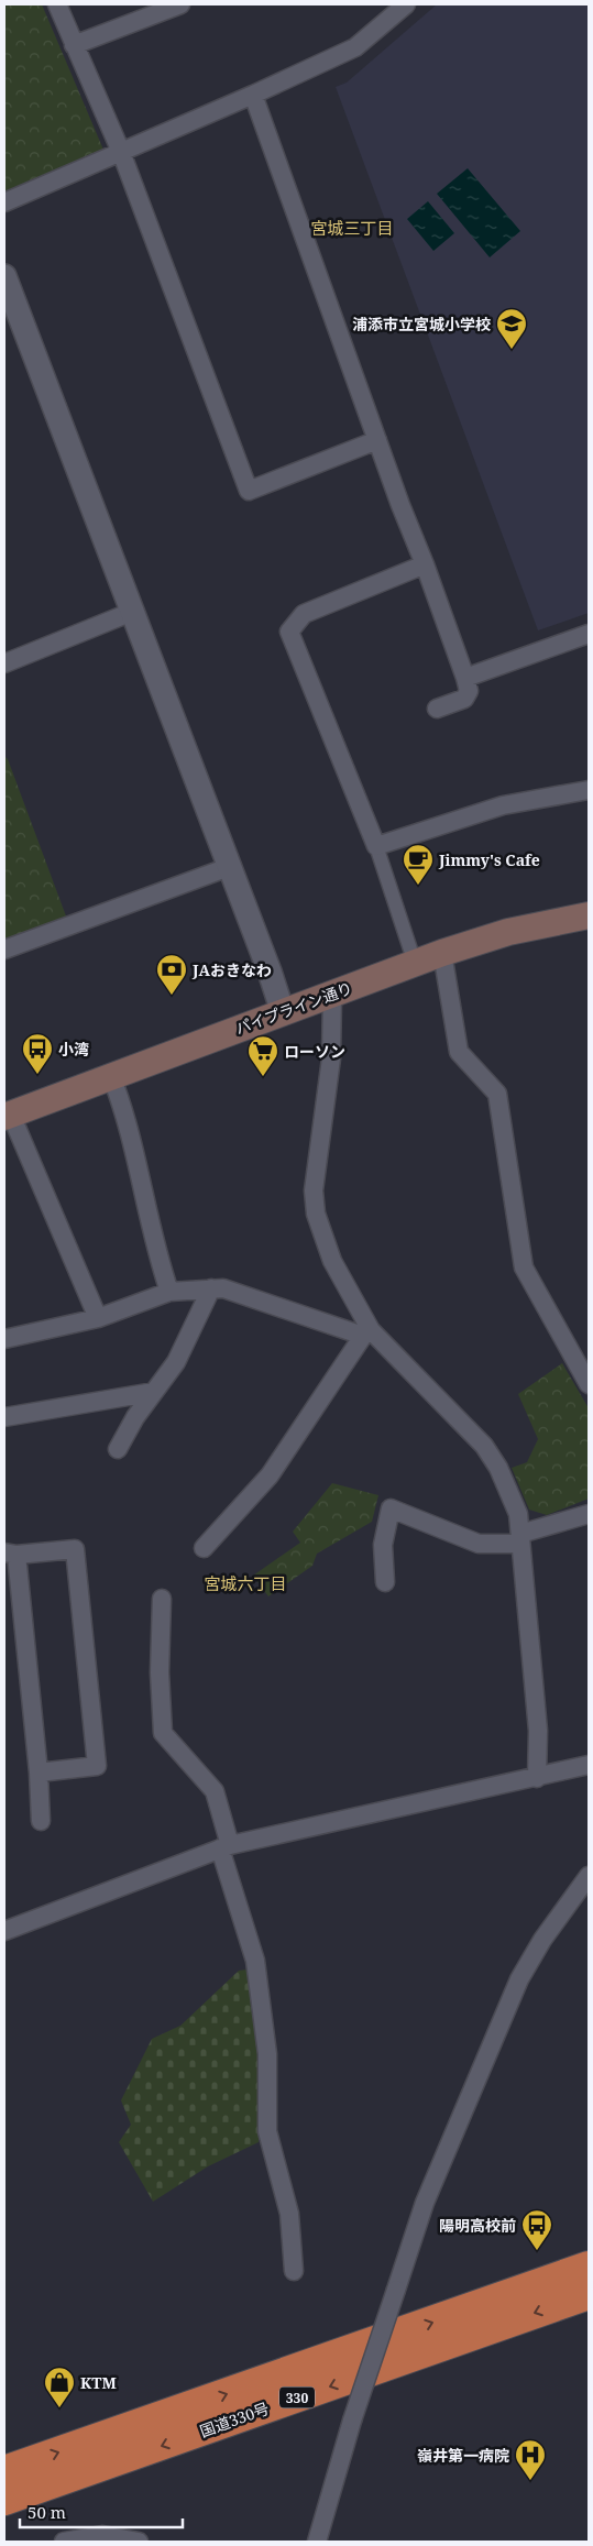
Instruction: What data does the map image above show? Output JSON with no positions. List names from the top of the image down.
{
  "streets": {
    "highway": ["330", "国道330号"],
    "main road": ["パイプライン通り"]
  },
  "districts": ["宮城三丁目", "宮城六丁目"],
  "places": {
    "school or university": ["浦添市立宮城小学校"],
    "cafe": ["Jimmy's Cafe"],
    "bank": ["JAおきなわ"],
    "bus stop": ["小湾", "陽明高校前"],
    "supermarket": ["ローソン"],
    "shop": ["KTM"],
    "hospital": ["嶺井第一病院"]
  },
  "scale_bar": "50 m"
}
